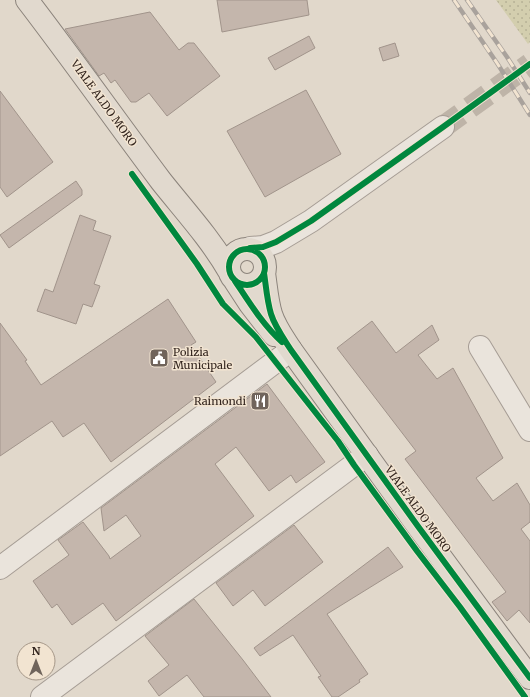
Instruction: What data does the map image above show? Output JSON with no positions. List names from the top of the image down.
{
  "streets": {
    "main road": ["VIALE ALDO MORO"]
  },
  "places": {
    "public building": ["Polizia Municipale"],
    "restaurant": ["Raimondi"]
  },
  "north": "top"
}
